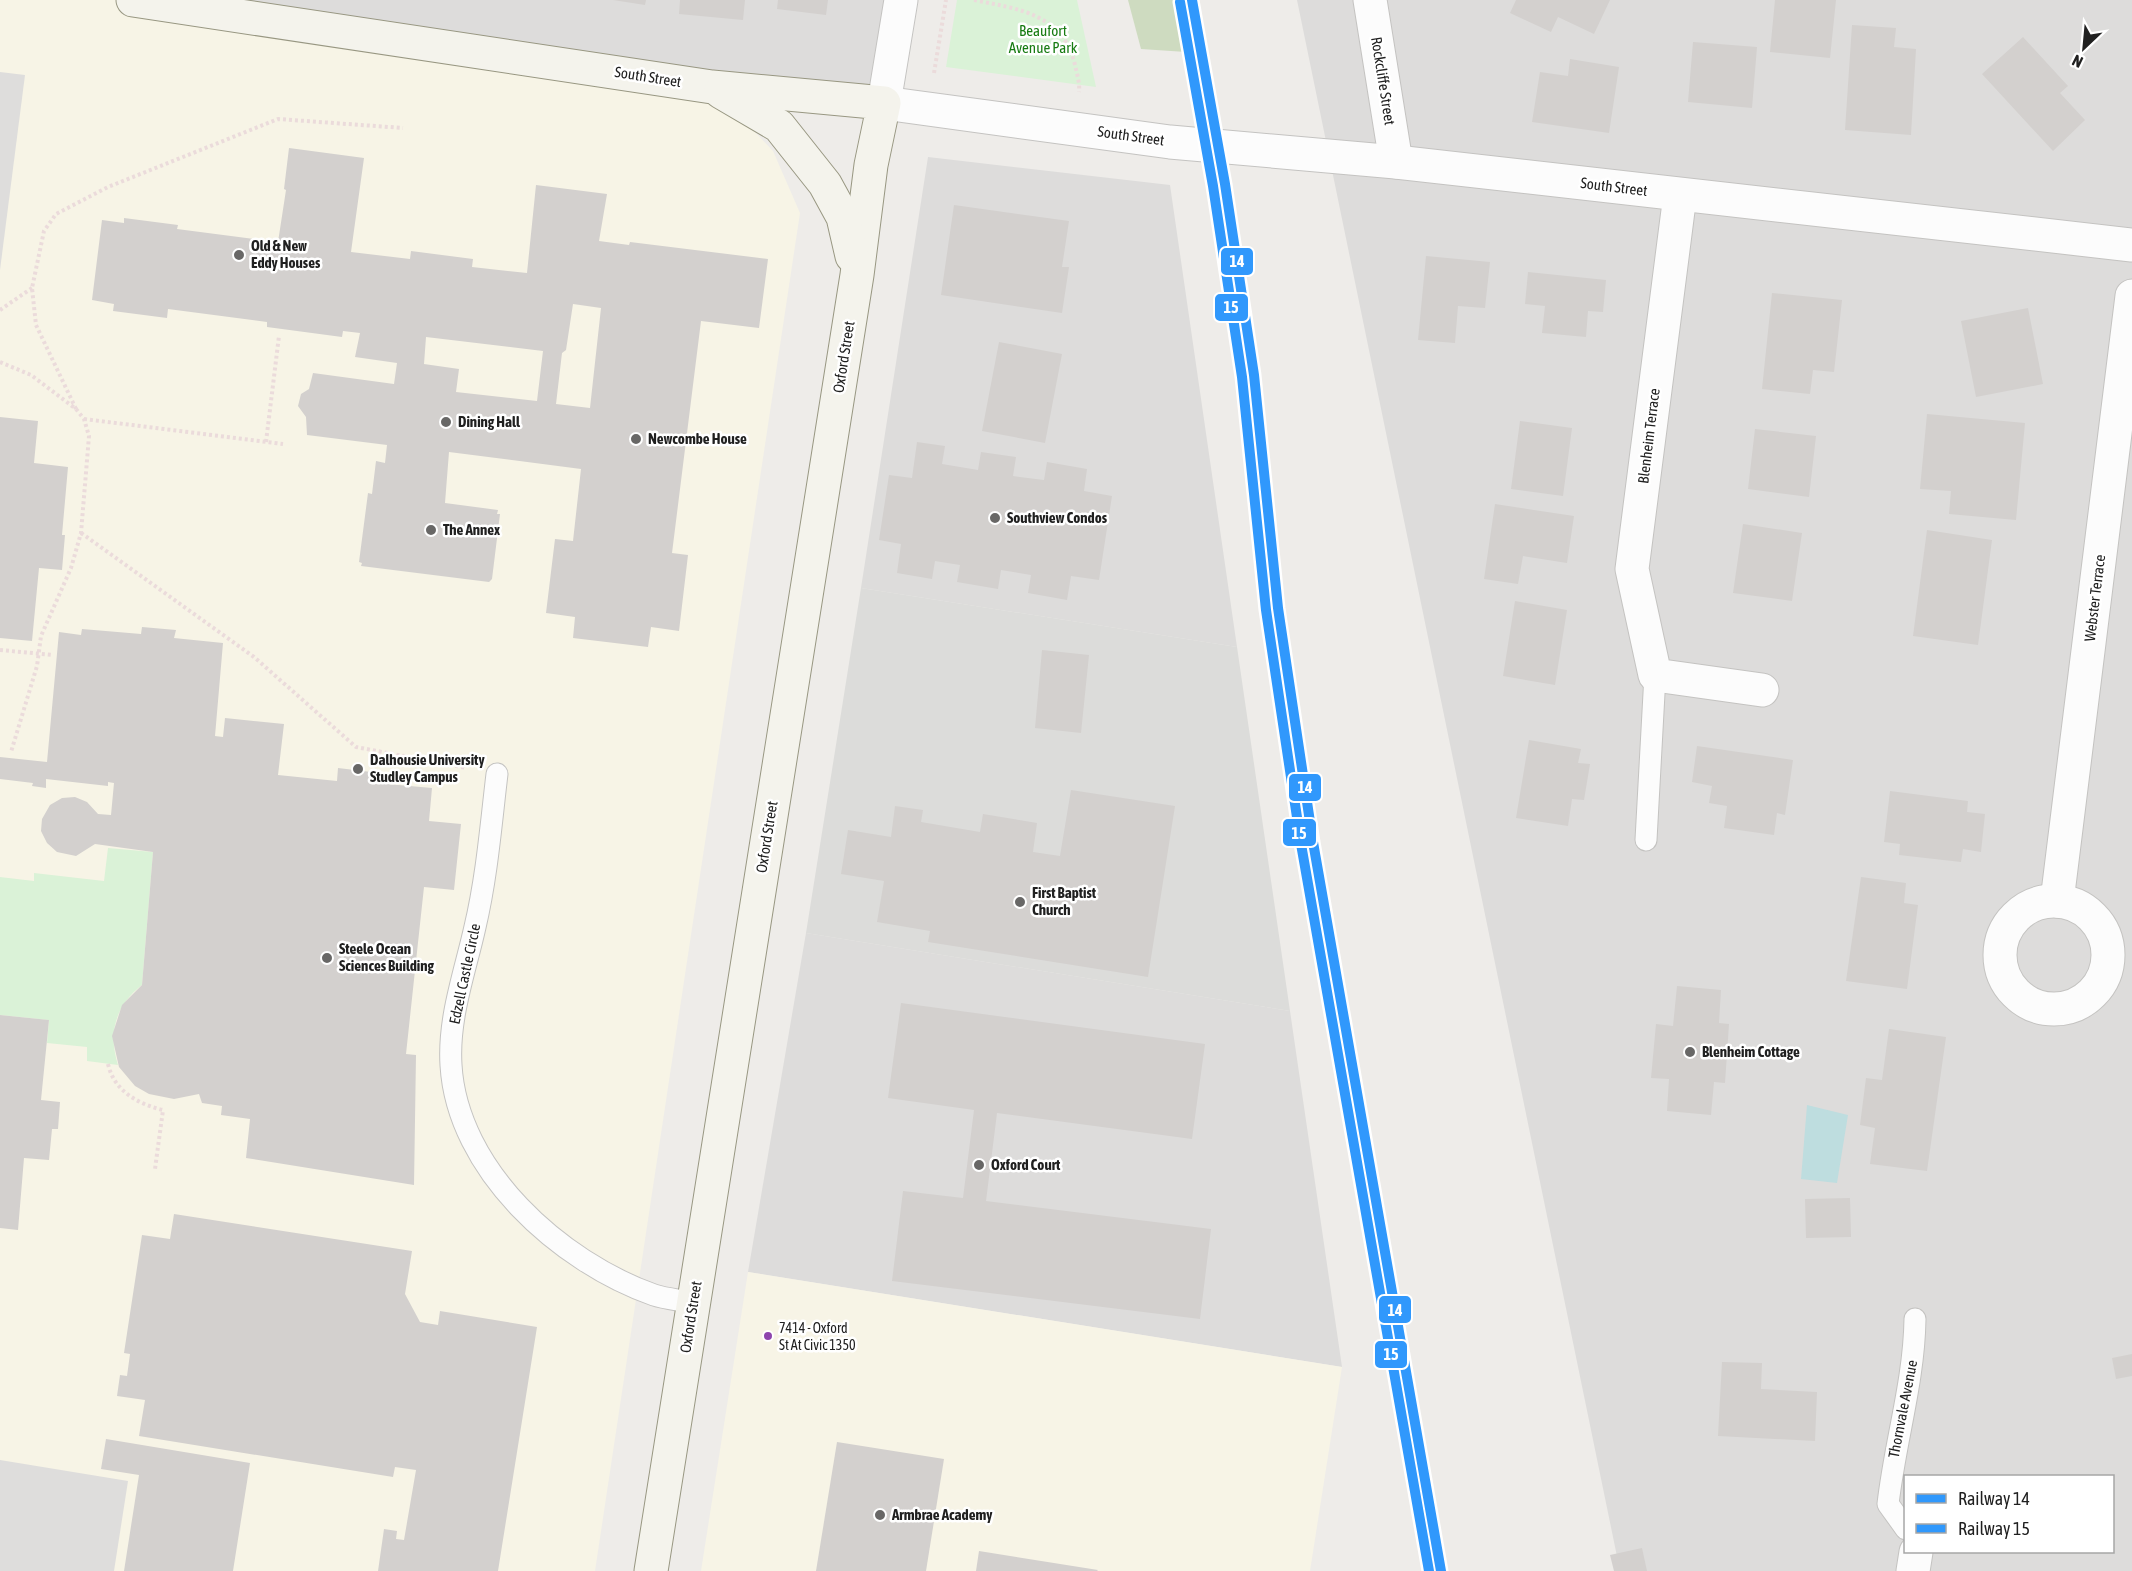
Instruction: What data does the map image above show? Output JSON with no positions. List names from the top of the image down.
{
  "streets": {
    "main road": ["South Street", "Oxford Street"],
    "street": ["Rockcliffe Street", "Blenheim Terrace", "Webster Terrace"],
    "lane": ["Edzell Castle Circle", "Thornvale Avenue"]
  },
  "crossings": [
    ["South Street", "Rockcliffe Street"],
    ["South Street", "Oxford Street"],
    ["South Street", "Blenheim Terrace"],
    ["Oxford Street", "Edzell Castle Circle"]
  ],
  "parks": ["Beaufort Avenue Park"],
  "places": [
    "Old & New Eddy Houses",
    "Dining Hall",
    "Newcombe House",
    "Southview Condos",
    "The Annex",
    "Dalhousie University Studley Campus",
    "First Baptist Church",
    "Steele Ocean Sciences Building",
    "Blenheim Cottage",
    "Oxford Court",
    "7414 - Oxford St At Civic 1350",
    "Armbrae Academy"
  ],
  "lines": ["rail line 14", "rail line 15"],
  "legend": ["Railway 14", "Railway 15"],
  "north": "bottom left"
}
